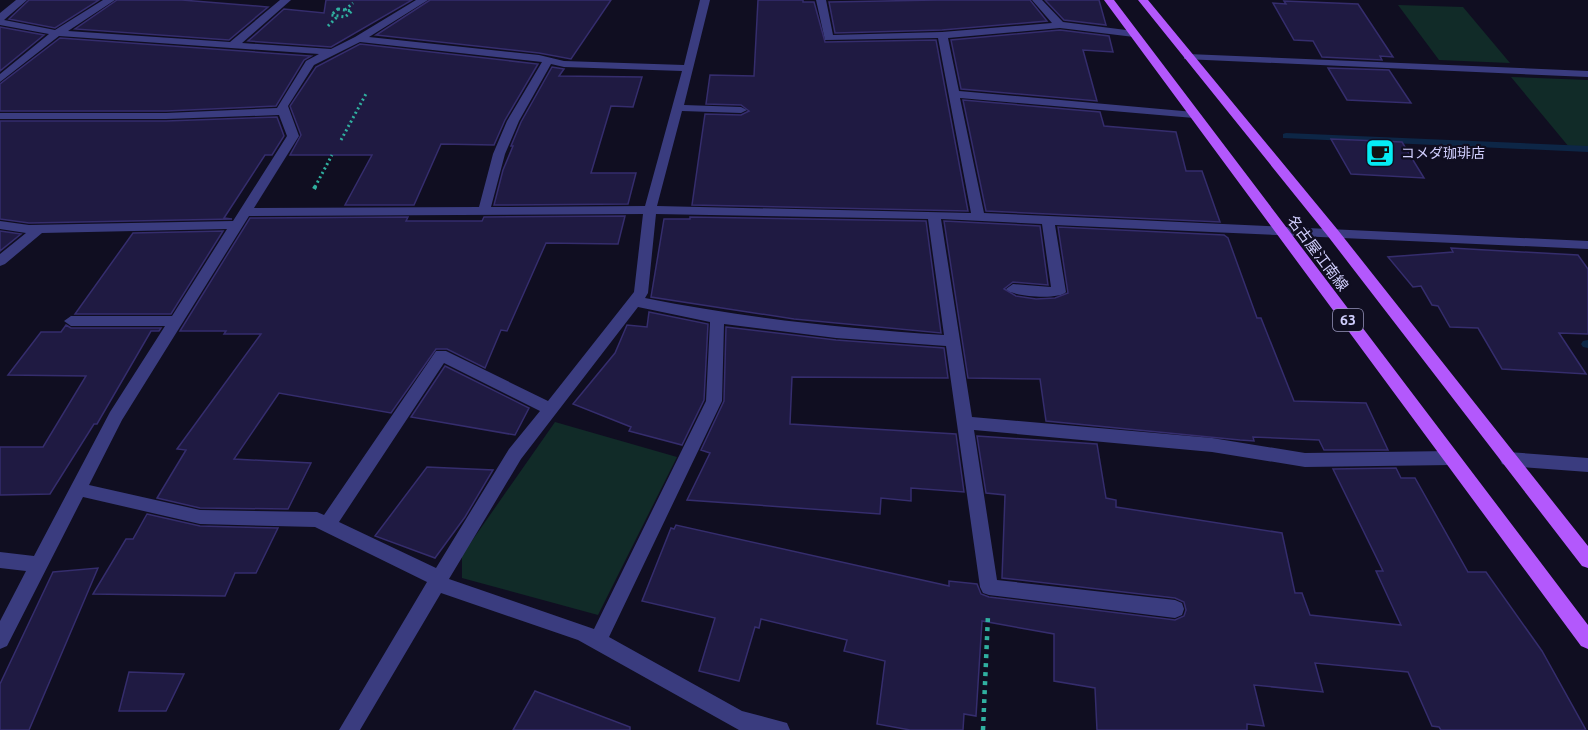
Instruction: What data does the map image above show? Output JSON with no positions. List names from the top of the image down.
{
  "streets": {
    "main road": ["名古屋江南線", "63"]
  },
  "places": {
    "cafe": ["コメダ珈琲店"]
  }
}
